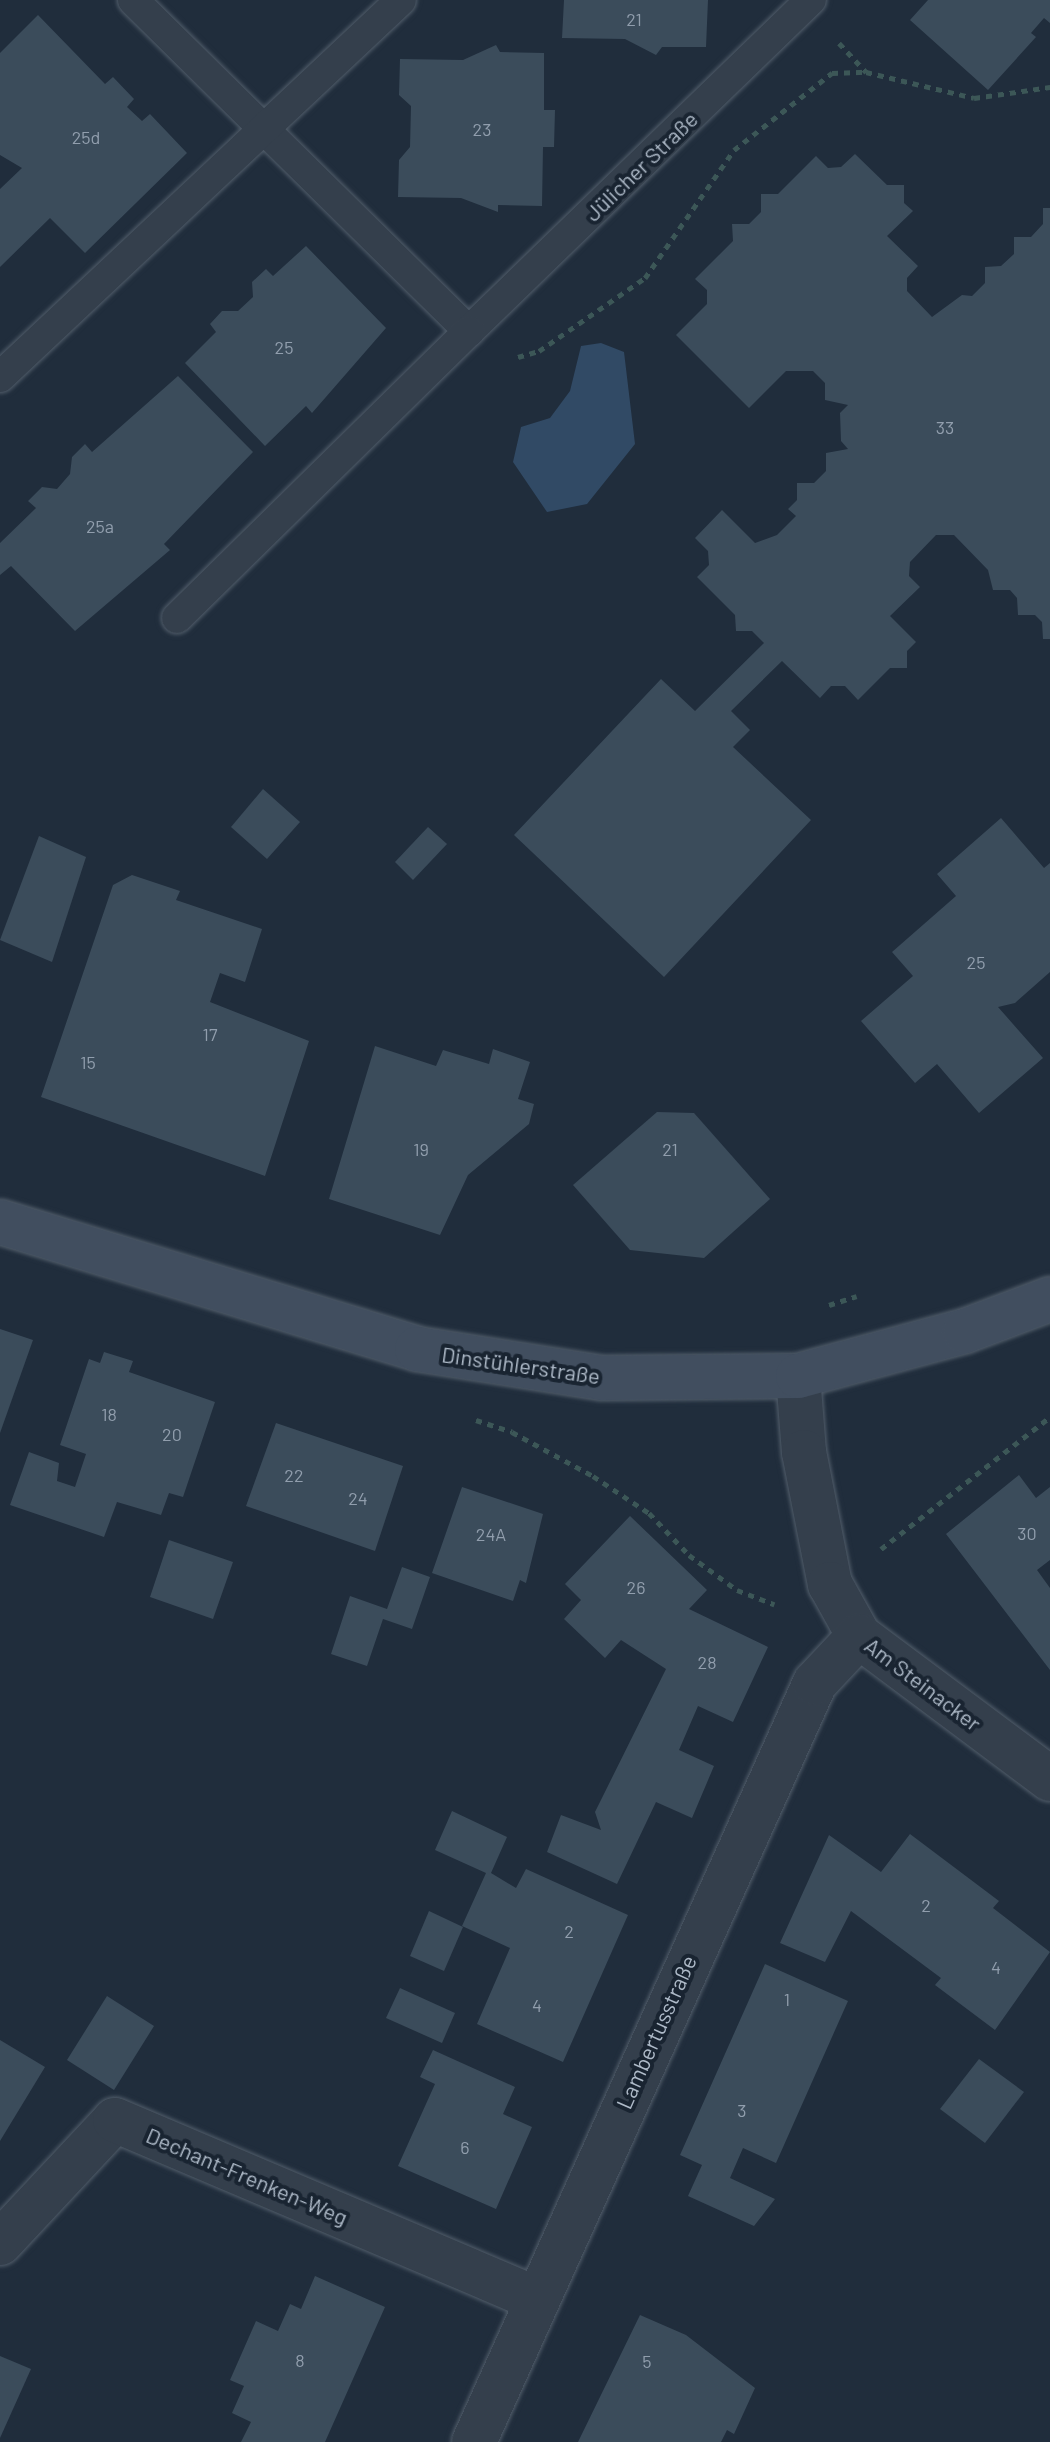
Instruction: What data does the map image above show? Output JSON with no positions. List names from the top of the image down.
{
  "streets": {
    "main road": ["Dinstühlerstraße"],
    "street": ["Am Steinacker", "Lambertusstraße", "Dechant-Frenken-Weg"],
    "lane": ["Jülicher Straße"]
  },
  "crossings": [
    ["Dinstühlerstraße", "Am Steinacker"],
    ["Am Steinacker", "Lambertusstraße"],
    ["Lambertusstraße", "Dechant-Frenken-Weg"]
  ],
  "house_numbers": [
    "21",
    "23",
    "25d",
    "25",
    "33",
    "25a",
    "25",
    "17",
    "15",
    "19",
    "21",
    "18",
    "20",
    "22",
    "24",
    "30",
    "24A",
    "26",
    "28",
    "2",
    "2",
    "4",
    "1",
    "4",
    "3",
    "6",
    "8",
    "5"
  ]
}
